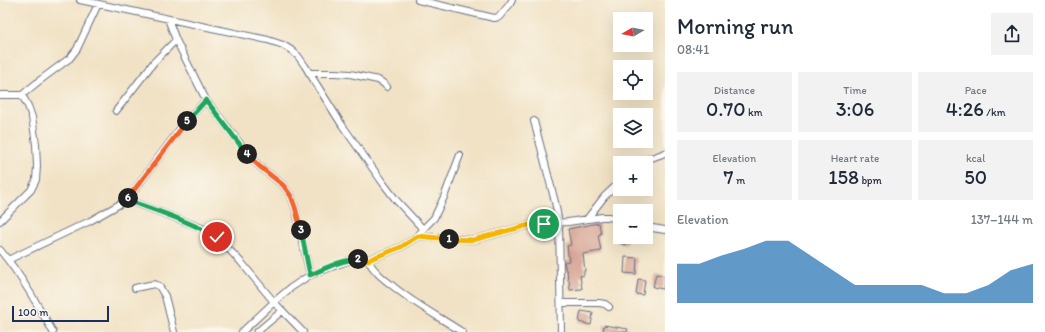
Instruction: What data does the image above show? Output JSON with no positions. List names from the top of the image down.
{
  "scale_bar": "100 m",
  "north": "left",
  "page": {
    "heading": ["Morning run", "08:41"],
    "map_buttons": ["+", "−"],
    "stats": [
      ["Distance", "0.70 km"],
      ["Time", "3:06"],
      ["Pace", "4:26 /km"],
      ["Elevation", "7 m"],
      ["Heart rate", "158 bpm"],
      ["kcal", "50"]
    ],
    "pins": [
      "5",
      "4",
      "6",
      "3",
      "1",
      "2"
    ],
    "chart": ["Elevation", "137–144 m"],
    "scale": "100 m"
  }
}
